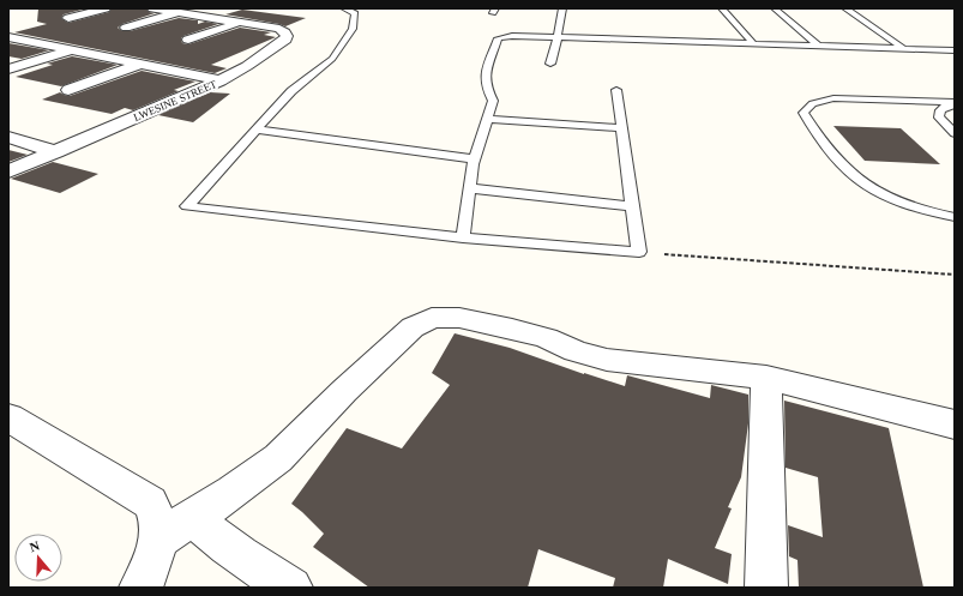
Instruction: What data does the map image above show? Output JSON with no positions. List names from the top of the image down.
{
  "streets": {
    "street": ["LWESINE STREET"]
  },
  "north": "top"
}
